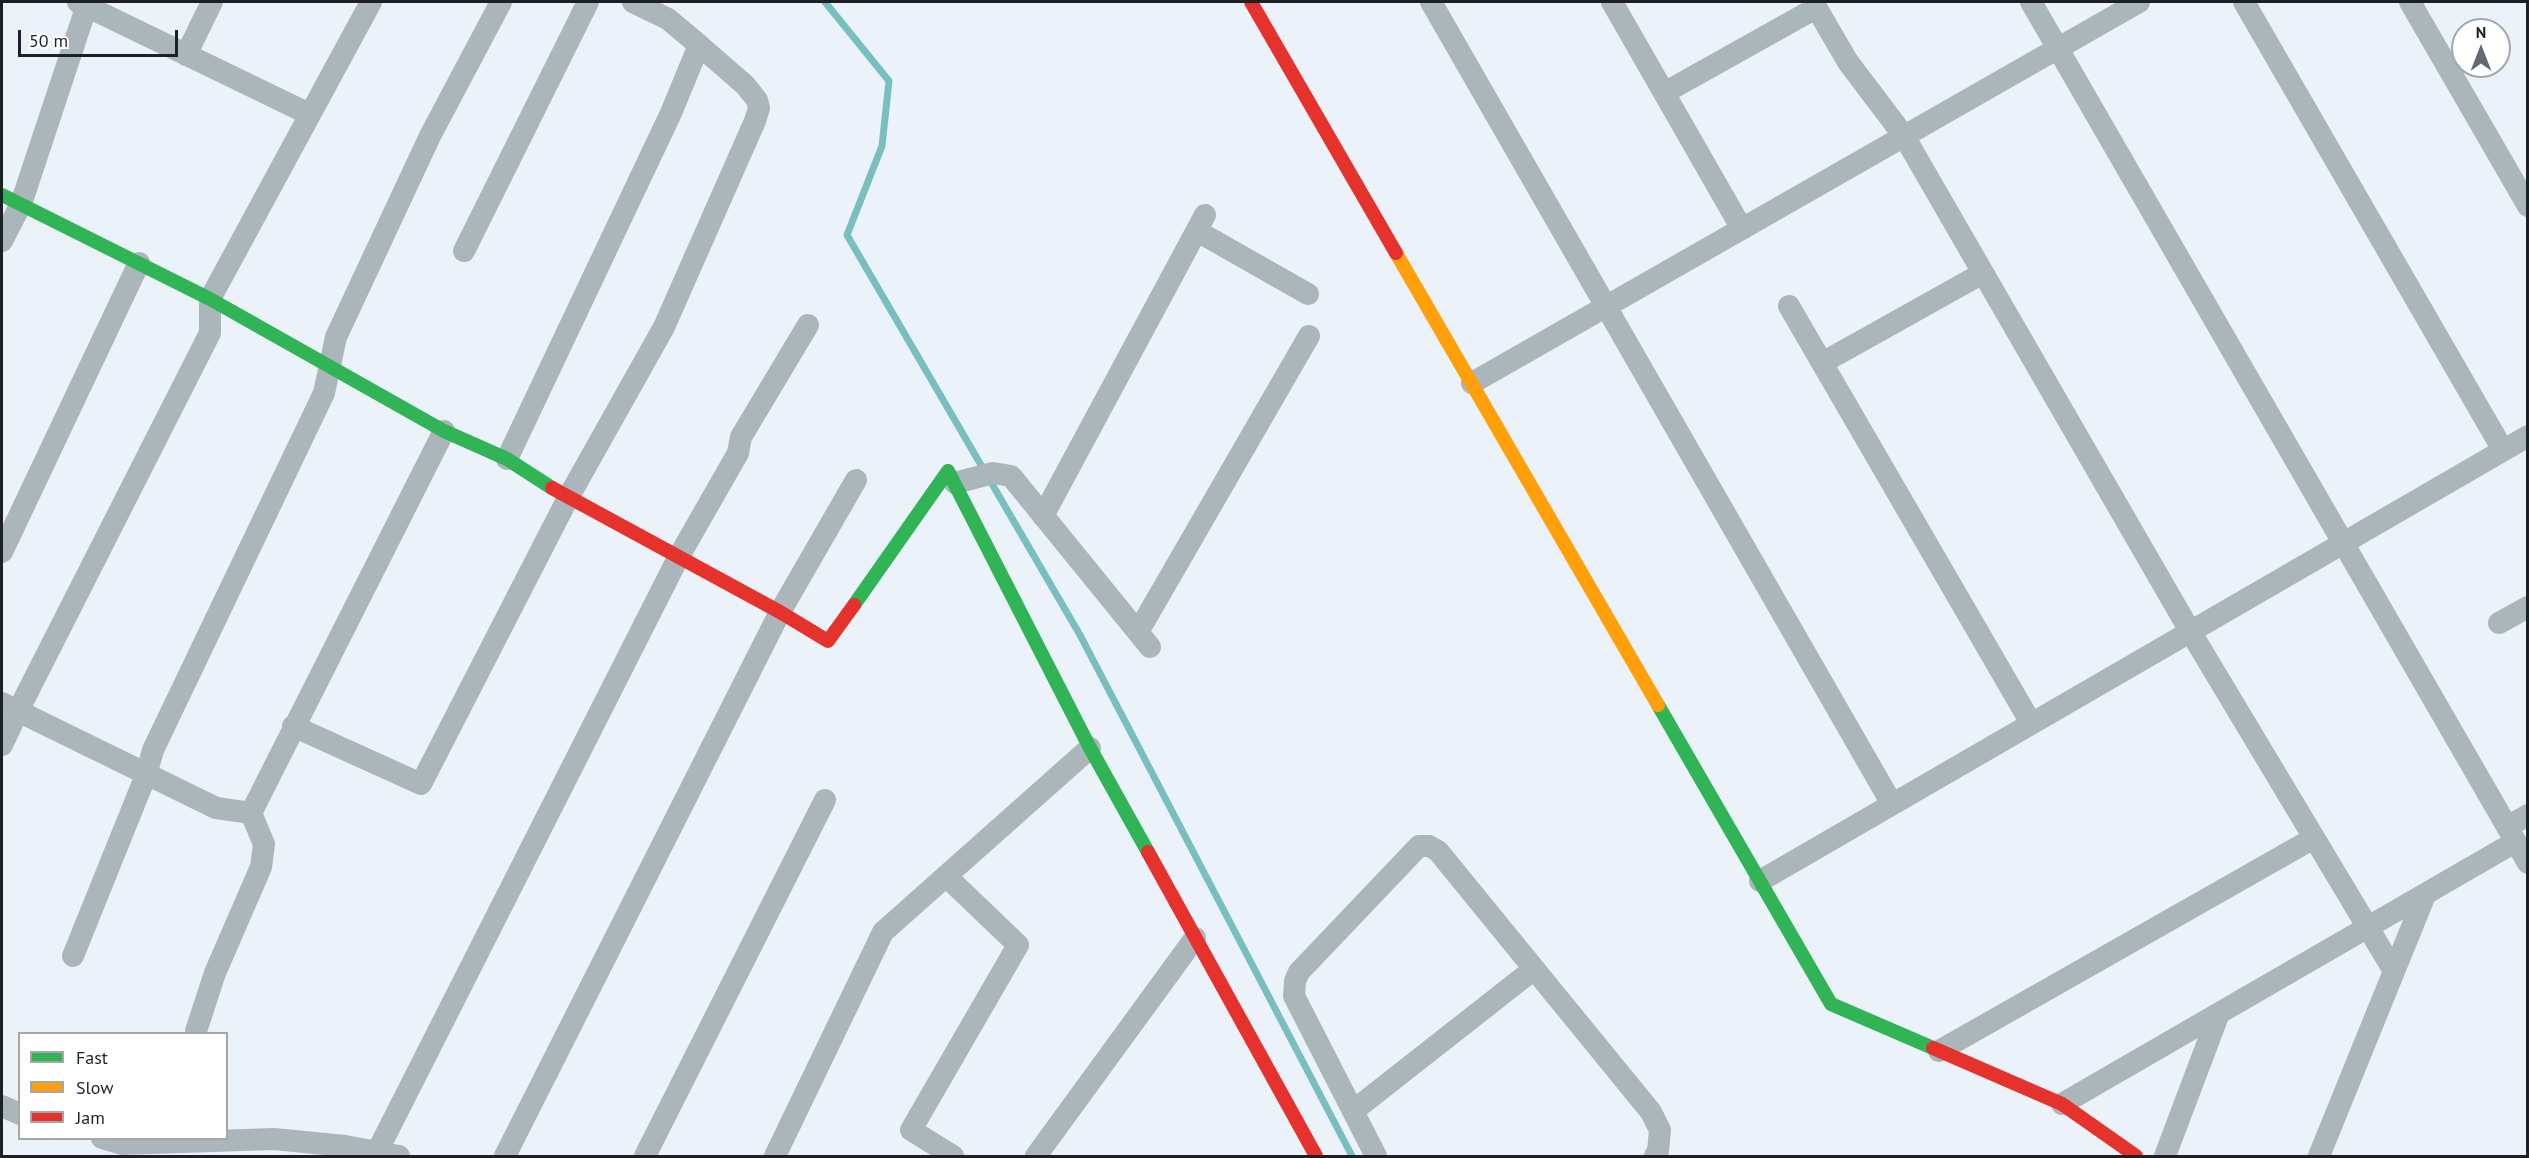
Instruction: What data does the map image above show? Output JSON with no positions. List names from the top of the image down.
{
  "legend": ["Fast", "Slow", "Jam"],
  "scale_bar": "50 m",
  "north": "top"
}
